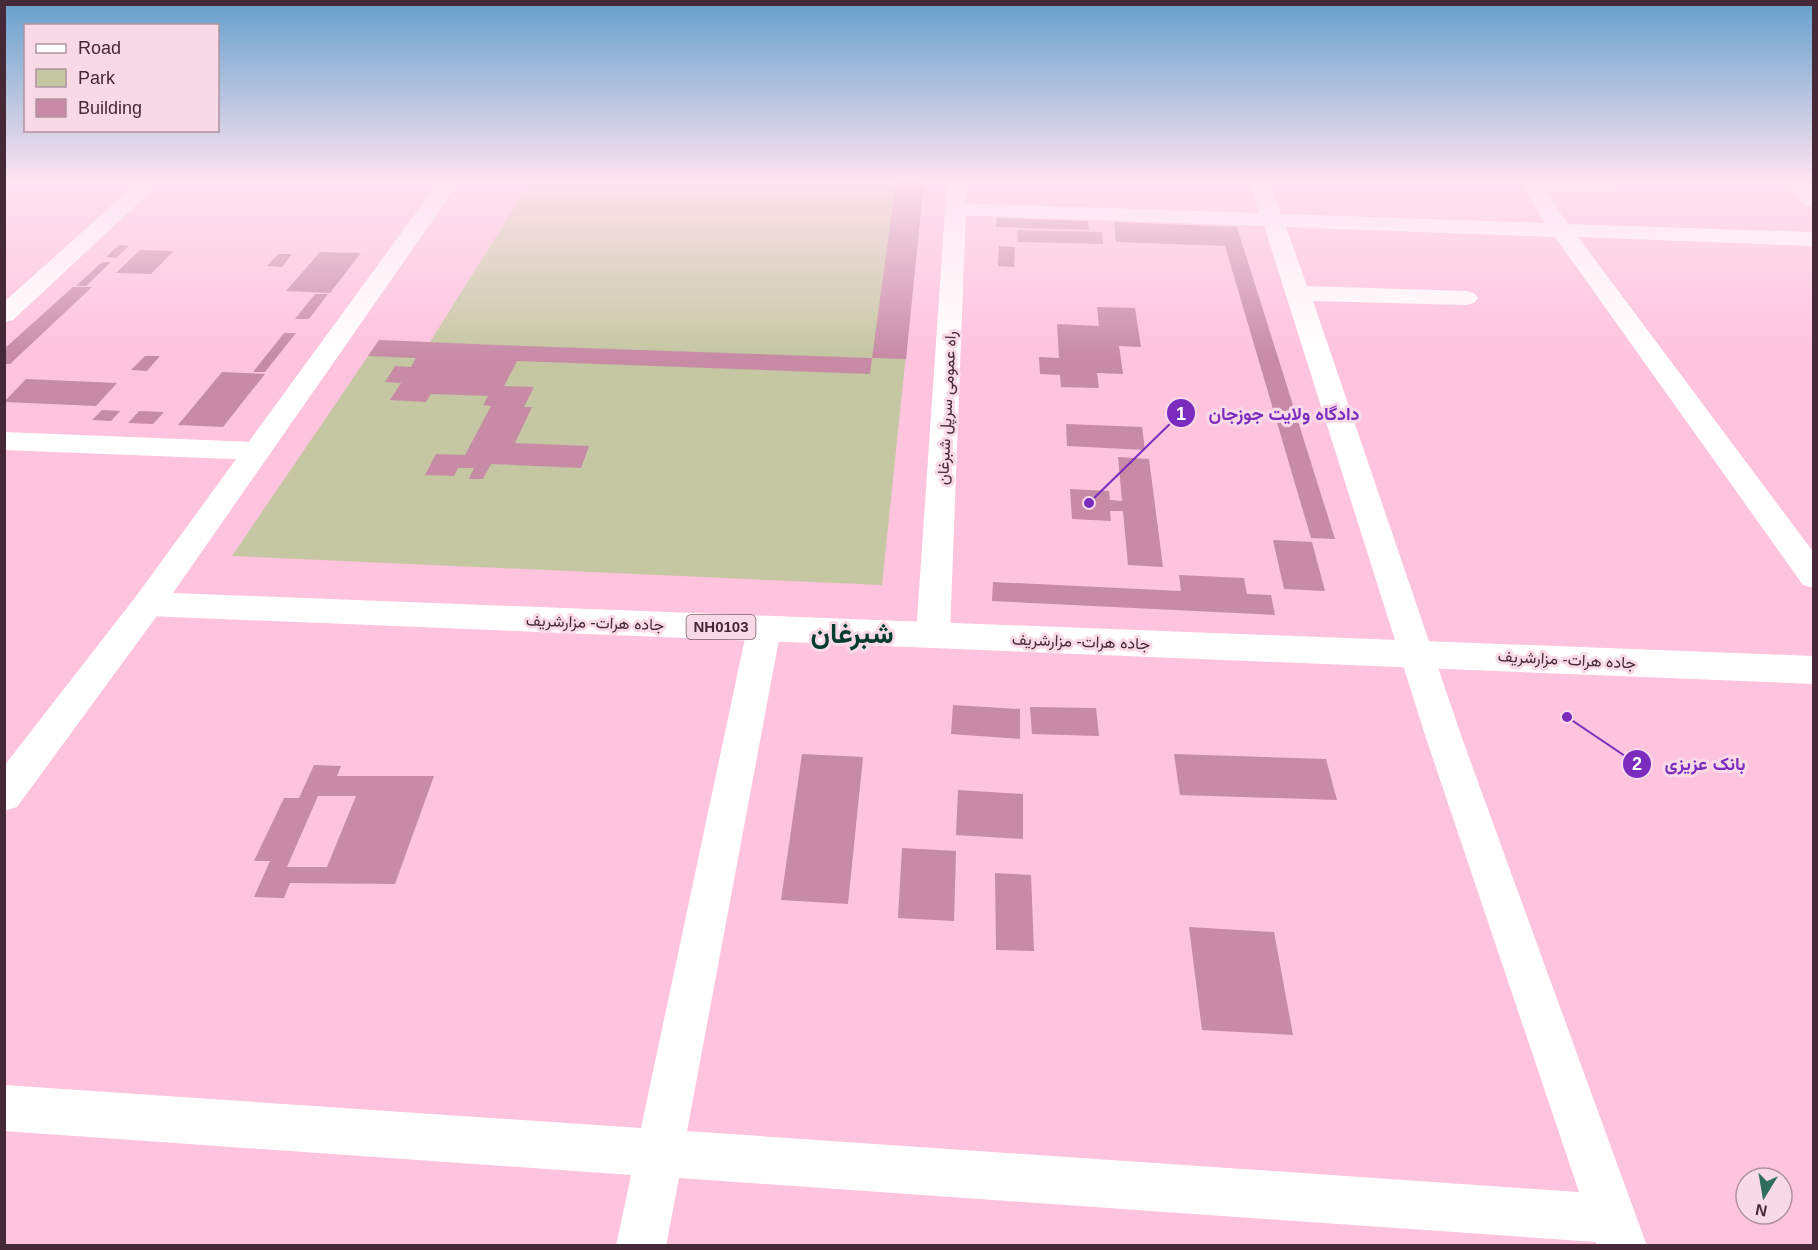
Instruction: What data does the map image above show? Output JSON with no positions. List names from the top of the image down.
{
  "streets": {
    "main road": ["راه عمومی سرپل شبرغان", "جاده هرات- مزارشریف", "NH0103"]
  },
  "crossings": [
    ["راه عمومی سرپل شبرغان", "جاده هرات- مزارشریف"]
  ],
  "districts": ["شبرغان"],
  "places": ["دادگاه ولایت جوزجان", "بانک عزیزی"],
  "legend": ["Road", "Park", "Building"],
  "north": "bottom"
}
